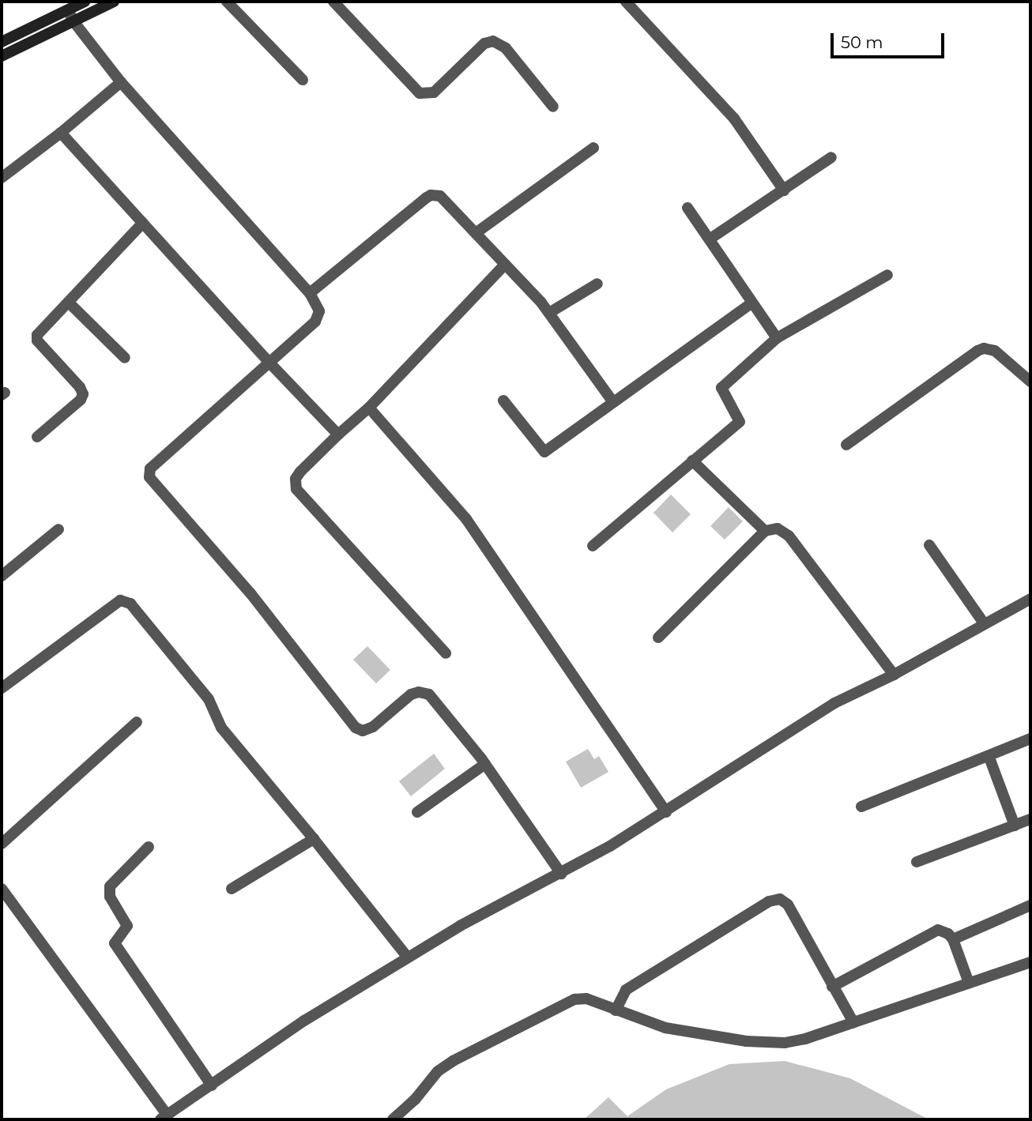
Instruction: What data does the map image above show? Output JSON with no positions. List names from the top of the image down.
{
  "scale_bar": "50 m"
}
